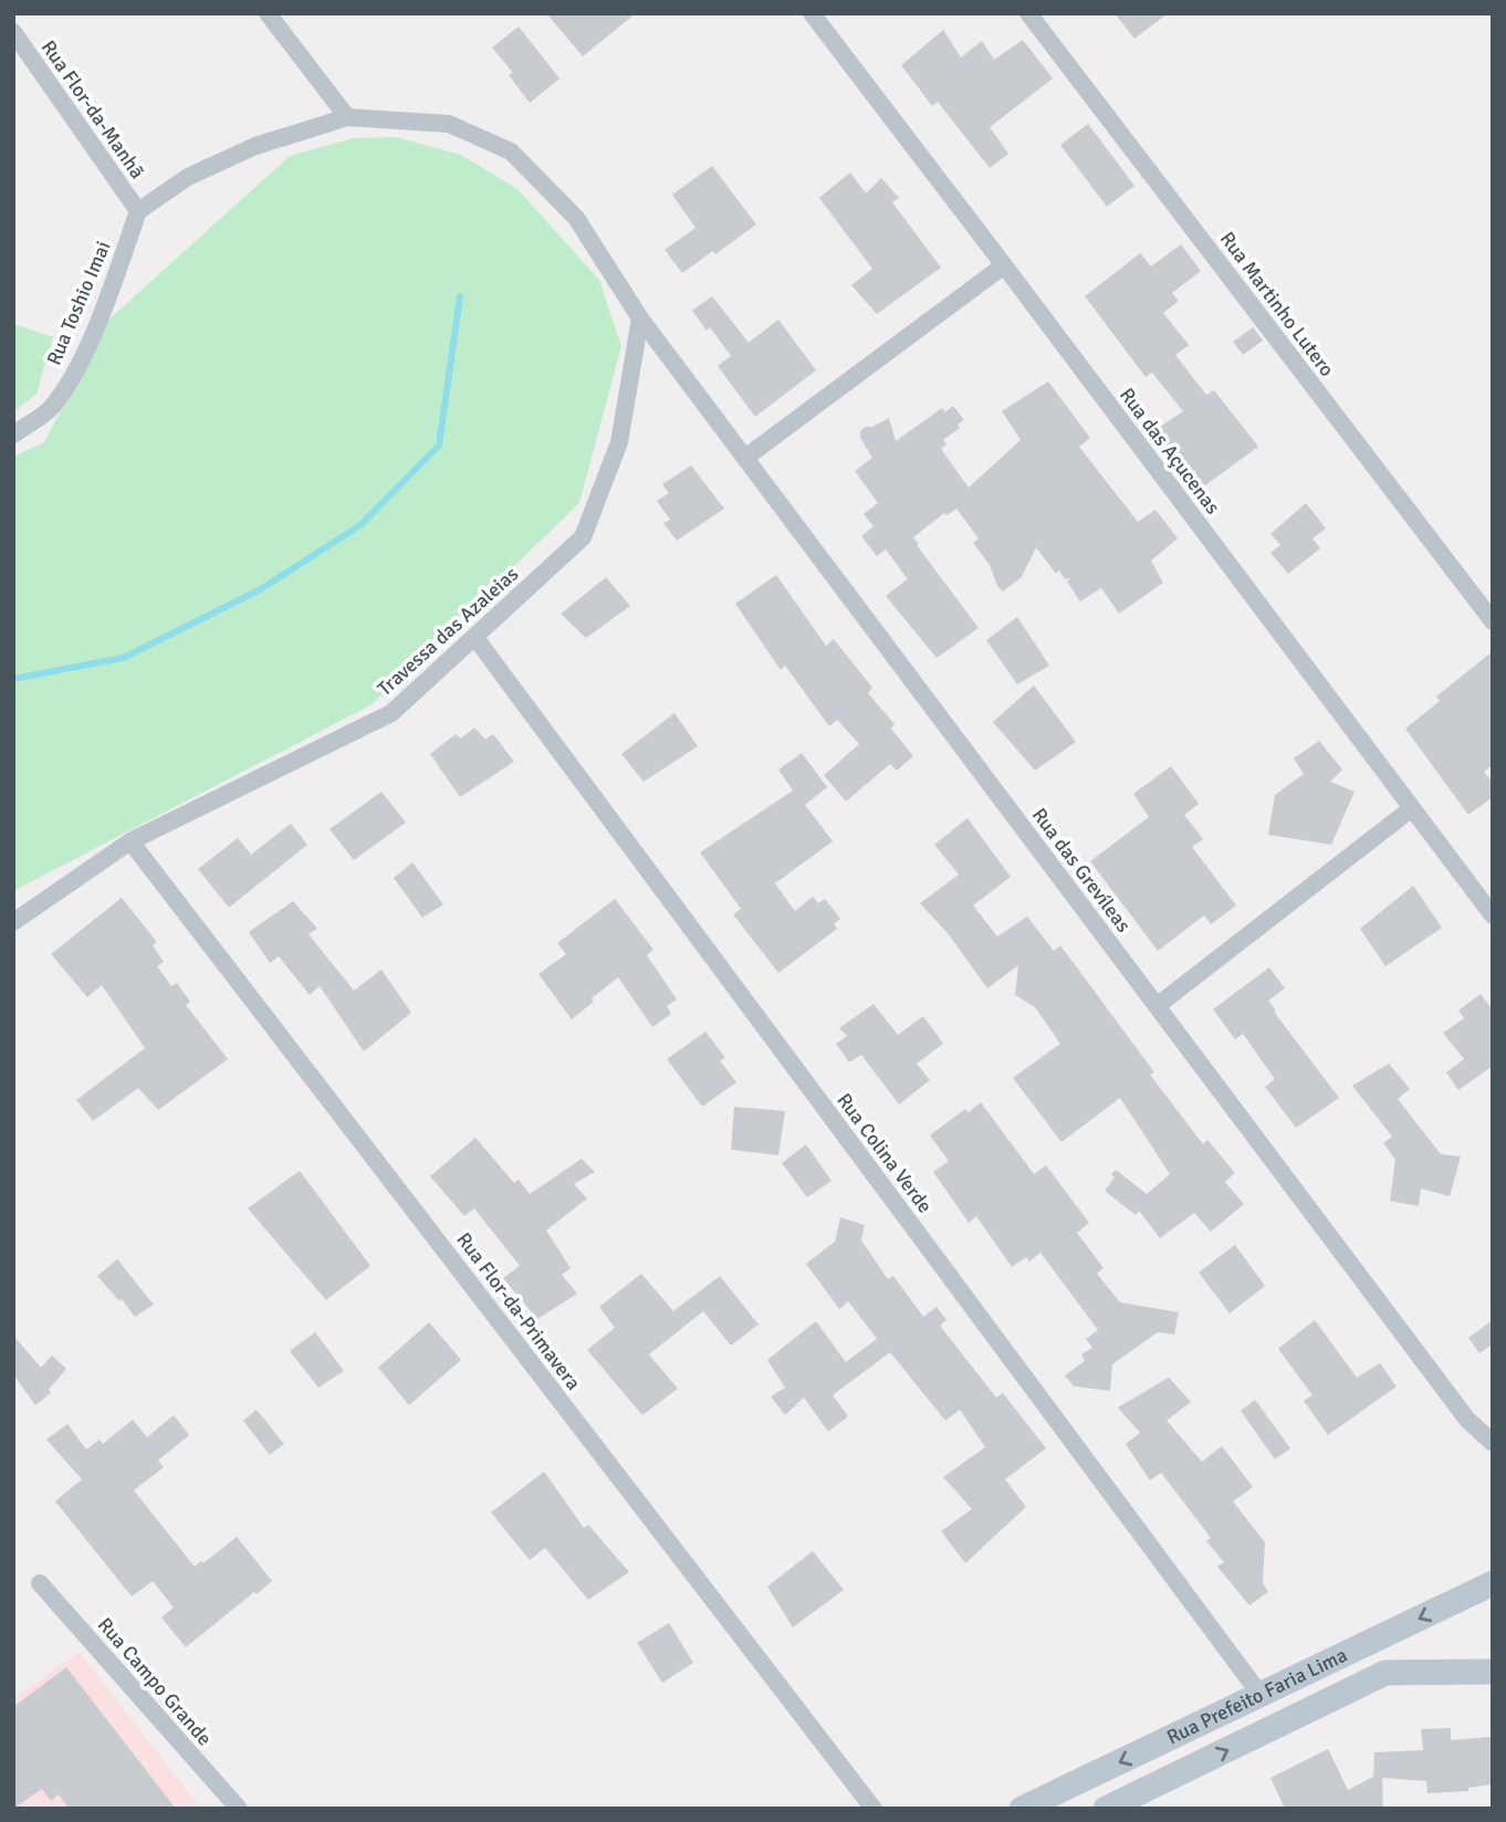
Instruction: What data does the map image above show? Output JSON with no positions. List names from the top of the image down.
{
  "streets": {
    "main road": ["Rua Prefeito Faria Lima"],
    "street": [
      "Rua Flor-da-Manhã",
      "Rua Toshio Imai",
      "Rua Martinho Lutero",
      "Rua das Açucenas",
      "Travessa das Azaleias",
      "Rua das Grevíleas",
      "Rua Colina Verde",
      "Rua Flor-da-Primavera",
      "Rua Campo Grande"
    ]
  },
  "crossings": [
    ["Rua Flor-da-Manhã", "Rua Toshio Imai"],
    ["Travessa das Azaleias", "Rua das Grevíleas"],
    ["Travessa das Azaleias", "Rua Colina Verde"],
    ["Travessa das Azaleias", "Rua Flor-da-Primavera"],
    ["Rua Colina Verde", "Rua Prefeito Faria Lima"]
  ]
}
